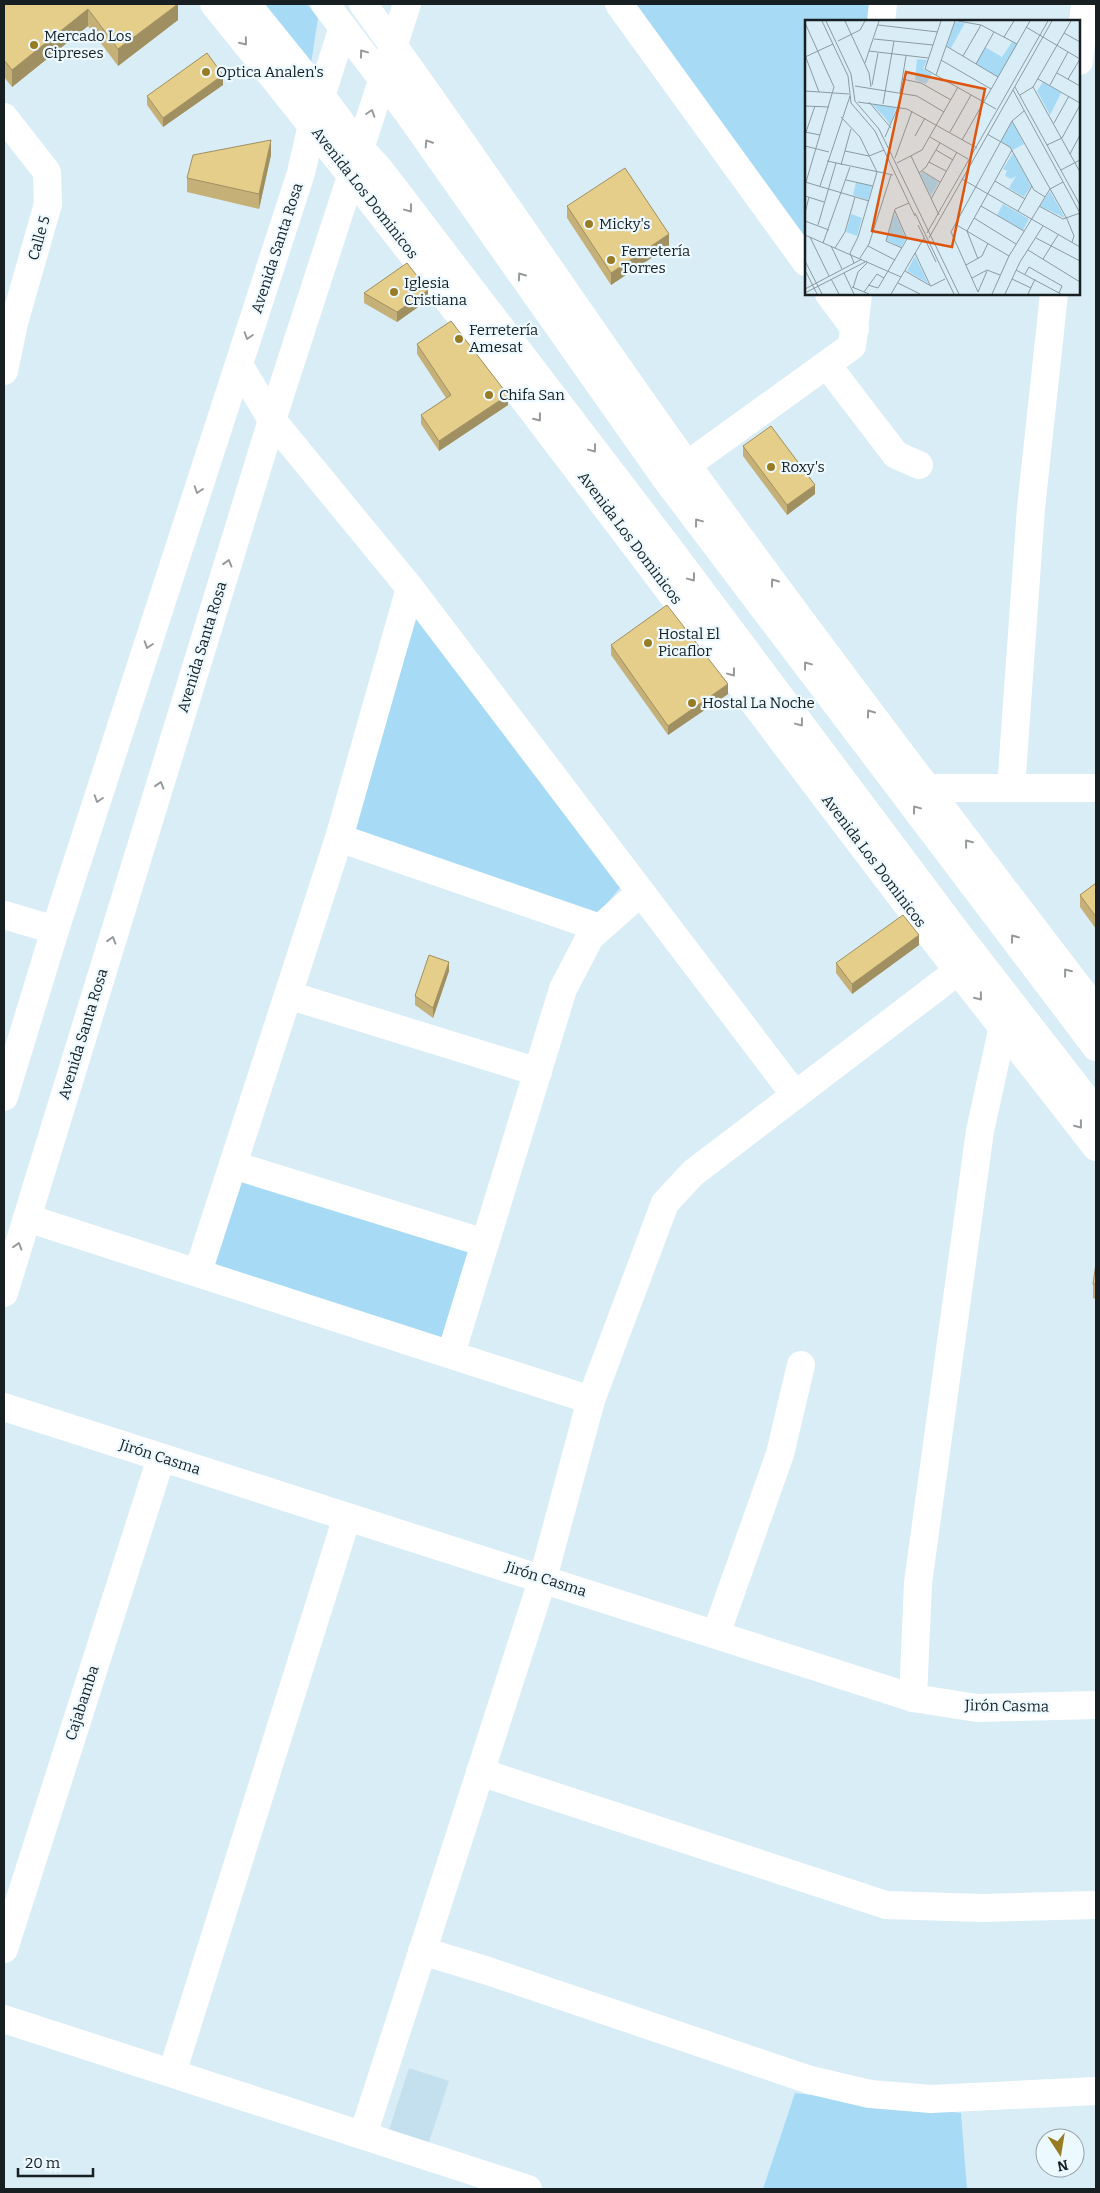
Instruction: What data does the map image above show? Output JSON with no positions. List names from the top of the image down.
{
  "streets": {
    "street": [
      "Avenida Los Dominicos",
      "Calle 5",
      "Avenida Santa Rosa",
      "Jirón Casma",
      "Cajabamba"
    ]
  },
  "crossings": [
    ["Avenida Los Dominicos", "Avenida Santa Rosa"],
    ["Jirón Casma", "Cajabamba"]
  ],
  "places": [
    "Mercado Los Cipreses",
    "Optica Analen's",
    "Micky's",
    "Ferretería Torres",
    "Iglesia Cristiana",
    "Ferretería Amesat",
    "Chifa San",
    "Roxy's",
    "Hostal El Picaflor",
    "Hostal La Noche"
  ],
  "scale_bar": "20 m",
  "north": "bottom"
}
